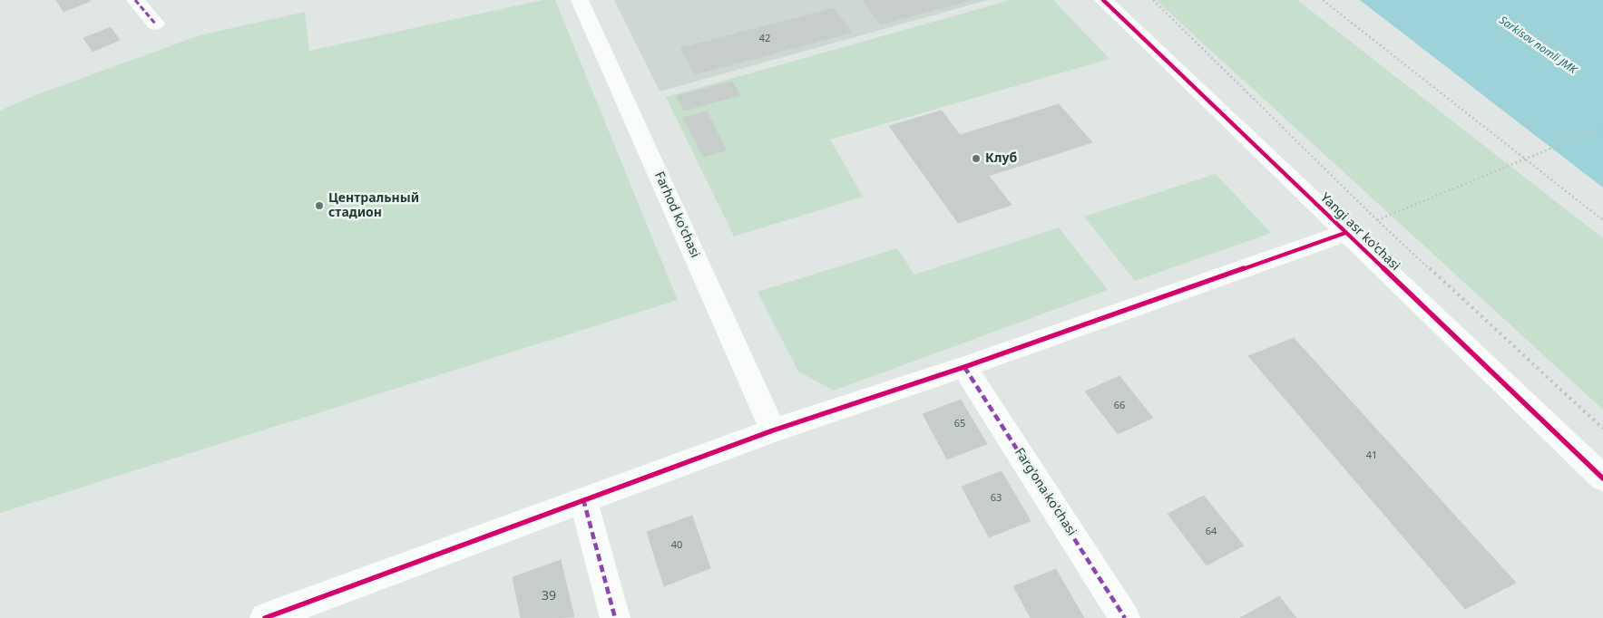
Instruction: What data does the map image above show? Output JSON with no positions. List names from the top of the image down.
{
  "streets": {
    "street": ["Farhod ko'chasi", "Yangi asr ko'chasi", "Farg'ona ko'chasi"]
  },
  "water": ["Sarkisov nomli JMK"],
  "places": ["Клуб", "Центральный стадион"],
  "house_numbers": [
    "42",
    "66",
    "65",
    "41",
    "63",
    "64",
    "40",
    "39"
  ]
}
